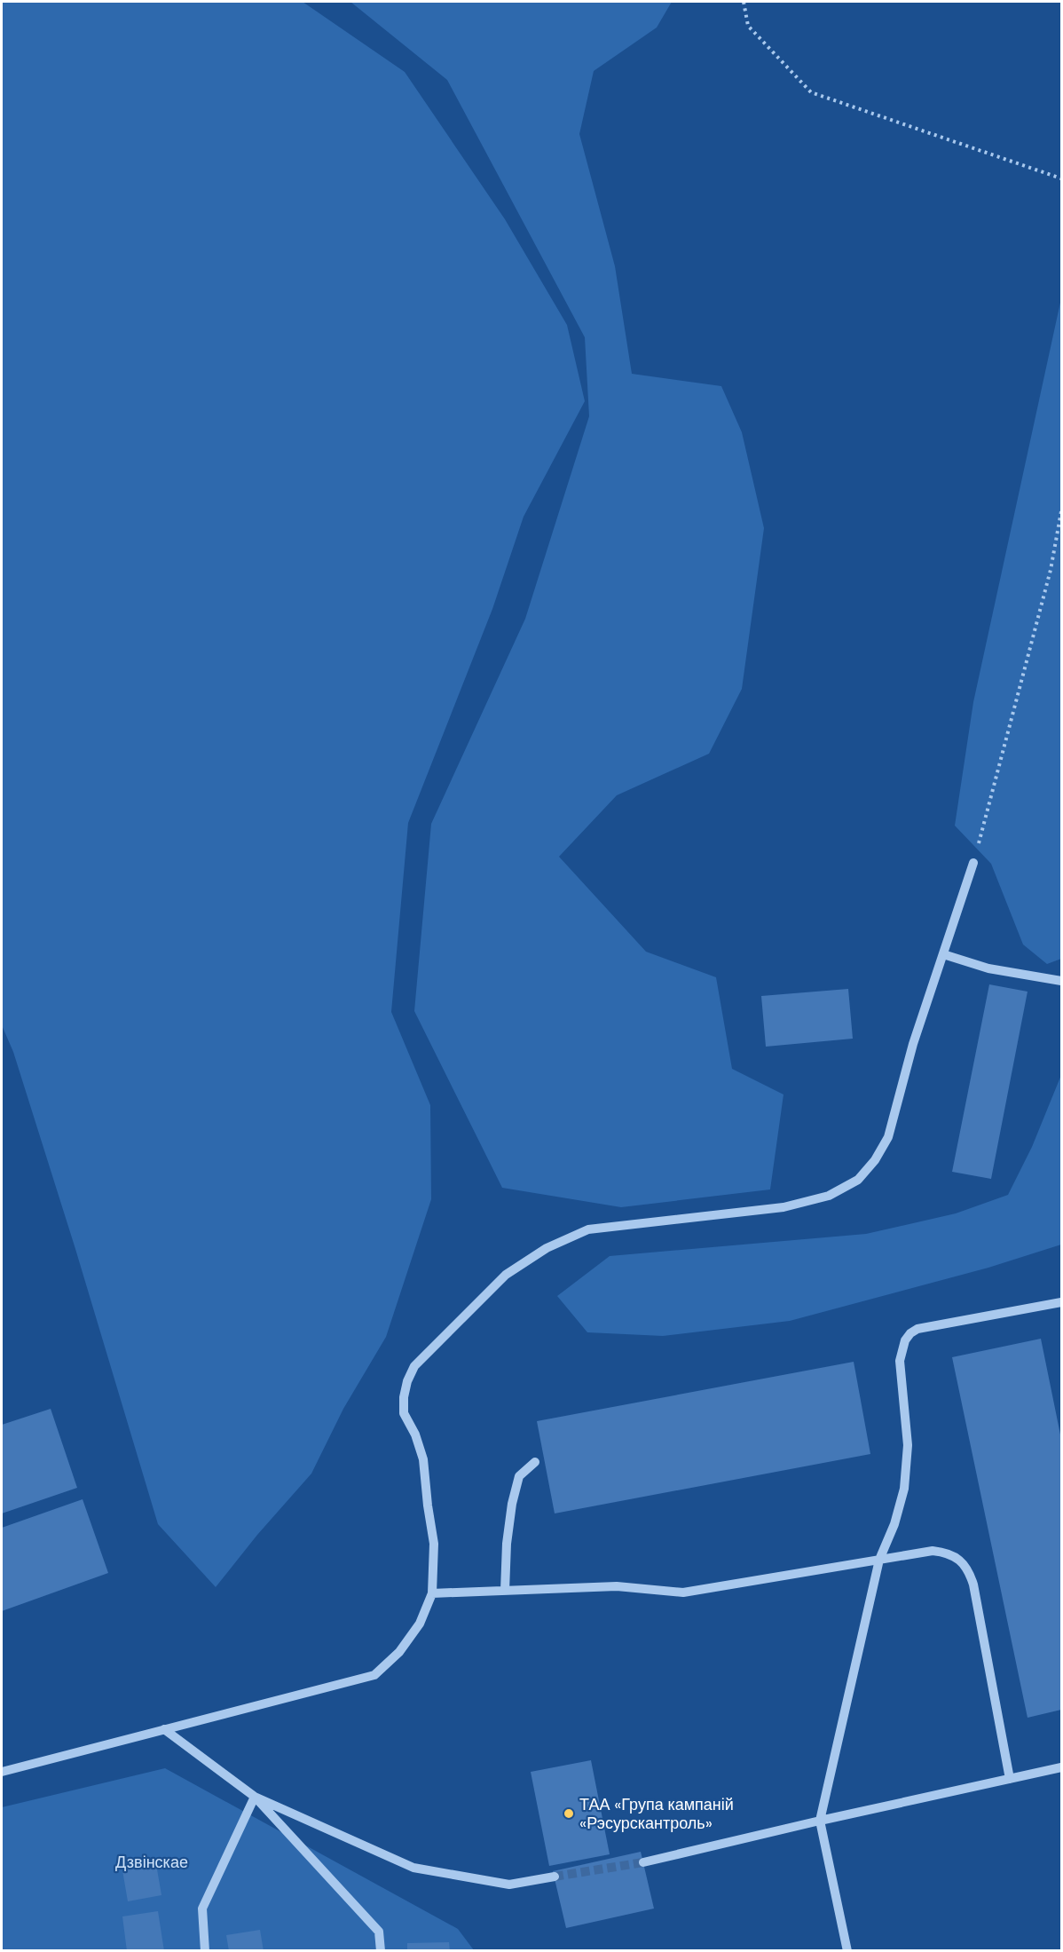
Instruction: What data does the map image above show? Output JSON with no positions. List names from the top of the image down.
{
  "parks": ["Дзвінскае"],
  "places": ["ТАА «Група кампаній «Рэсурскантроль»"]
}
